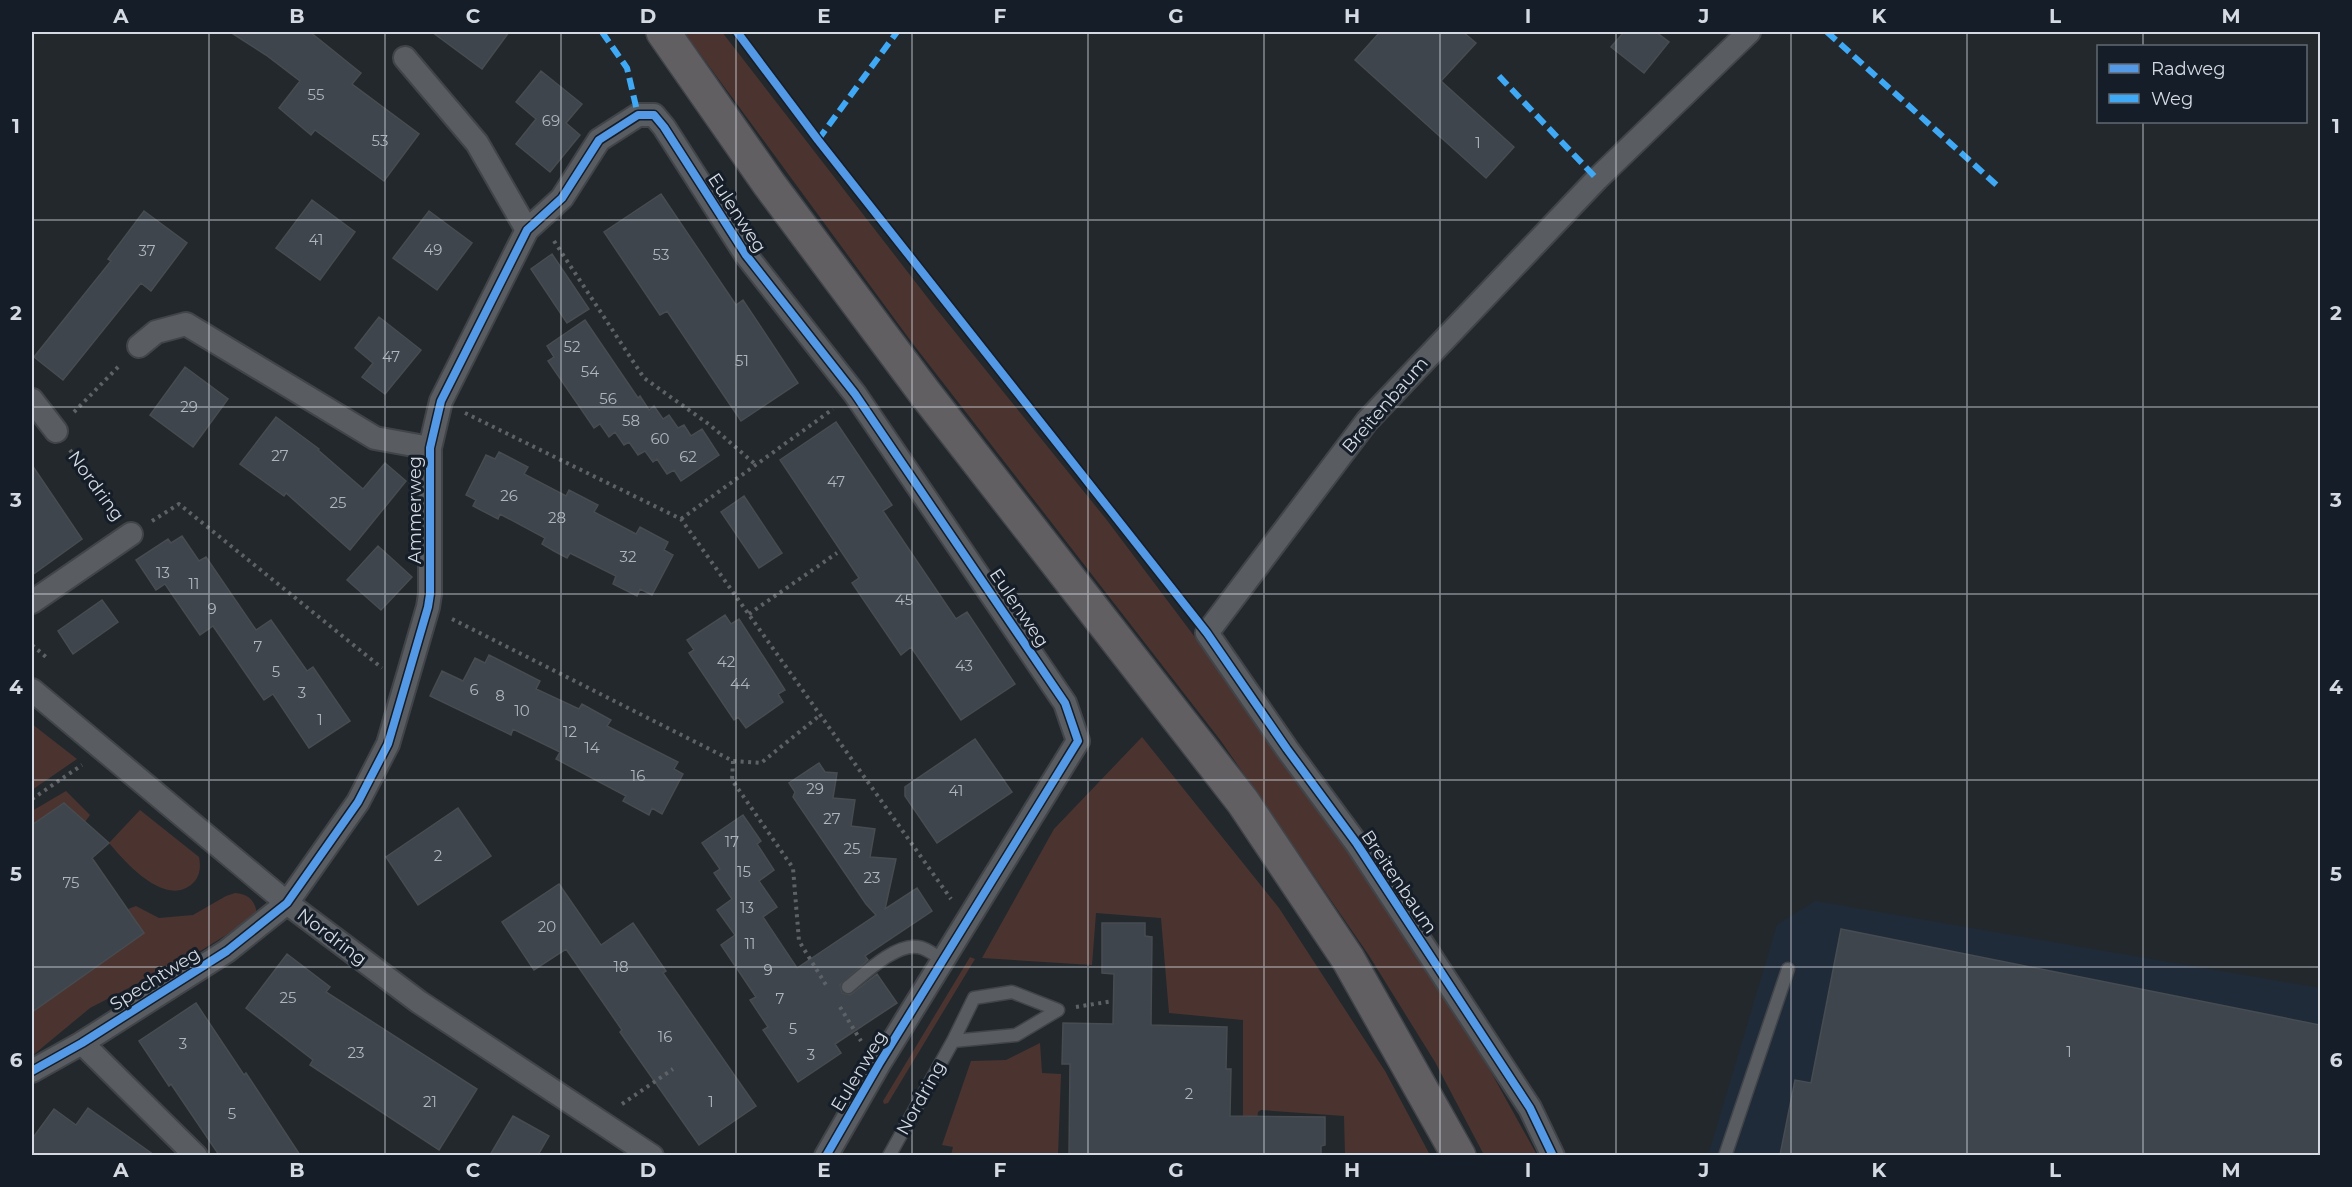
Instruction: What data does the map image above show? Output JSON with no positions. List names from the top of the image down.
{
  "streets": {
    "street": [
      "Eulenweg",
      "Breitenbaum",
      "Nordring",
      "Ammerweg",
      "Spechtweg"
    ]
  },
  "crossings": [
    ["Eulenweg", "Ammerweg"],
    ["Nordring", "Ammerweg"],
    ["Nordring", "Spechtweg"],
    ["Ammerweg", "Spechtweg"]
  ],
  "house_numbers": [
    "55",
    "69",
    "53",
    "1",
    "41",
    "49",
    "37",
    "53",
    "52",
    "47",
    "51",
    "54",
    "56",
    "29",
    "58",
    "60",
    "27",
    "62",
    "47",
    "26",
    "25",
    "28",
    "32",
    "13",
    "11",
    "45",
    "9",
    "7",
    "42",
    "43",
    "5",
    "44",
    "6",
    "3",
    "8",
    "10",
    "1",
    "12",
    "14",
    "16",
    "29",
    "41",
    "27",
    "17",
    "25",
    "2",
    "15",
    "23",
    "75",
    "13",
    "20",
    "11",
    "18",
    "9",
    "25",
    "7",
    "5",
    "16",
    "3",
    "1",
    "23",
    "3",
    "2",
    "21",
    "1",
    "5"
  ],
  "legend": ["Radweg", "Weg"],
  "grid": {
    "columns": [
      "A",
      "B",
      "C",
      "D",
      "E",
      "F",
      "G",
      "H",
      "I",
      "J",
      "K",
      "L",
      "M"
    ],
    "rows": [
      "1",
      "2",
      "3",
      "4",
      "5",
      "6"
    ]
  }
}
